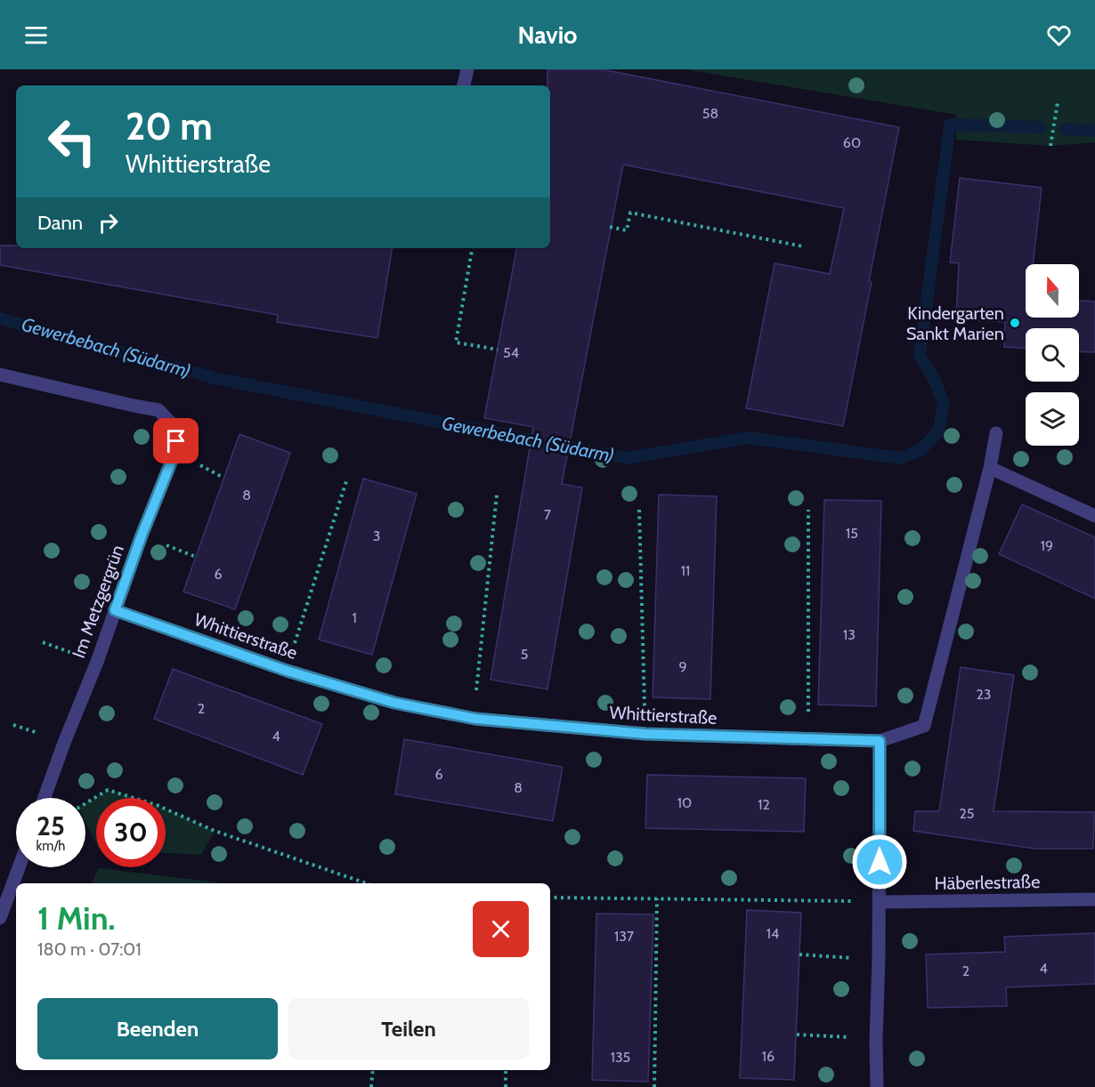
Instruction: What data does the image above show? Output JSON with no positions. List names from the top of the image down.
{
  "streets": {
    "street": ["Im Metzgergrün", "Whittierstraße", "Häberlestraße"]
  },
  "crossings": [
    ["Im Metzgergrün", "Whittierstraße"]
  ],
  "water": ["Gewerbebach (Südarm)"],
  "places": ["Kindergarten Sankt Marien"],
  "house_numbers": [
    "58",
    "60",
    "54",
    "8",
    "7",
    "15",
    "3",
    "19",
    "11",
    "6",
    "1",
    "13",
    "5",
    "9",
    "23",
    "2",
    "4",
    "6",
    "8",
    "10",
    "12",
    "25",
    "14",
    "137",
    "4",
    "2",
    "16",
    "135"
  ],
  "north": "top",
  "page": {
    "header": "Navio",
    "turn": ["20 m", "Whittierstraße"],
    "then": "Dann",
    "speed": "25 km/h",
    "limit": "30",
    "heading": ["1 Min.", "180 m · 07:01"],
    "buttons": ["Beenden", "Teilen"]
  }
}
